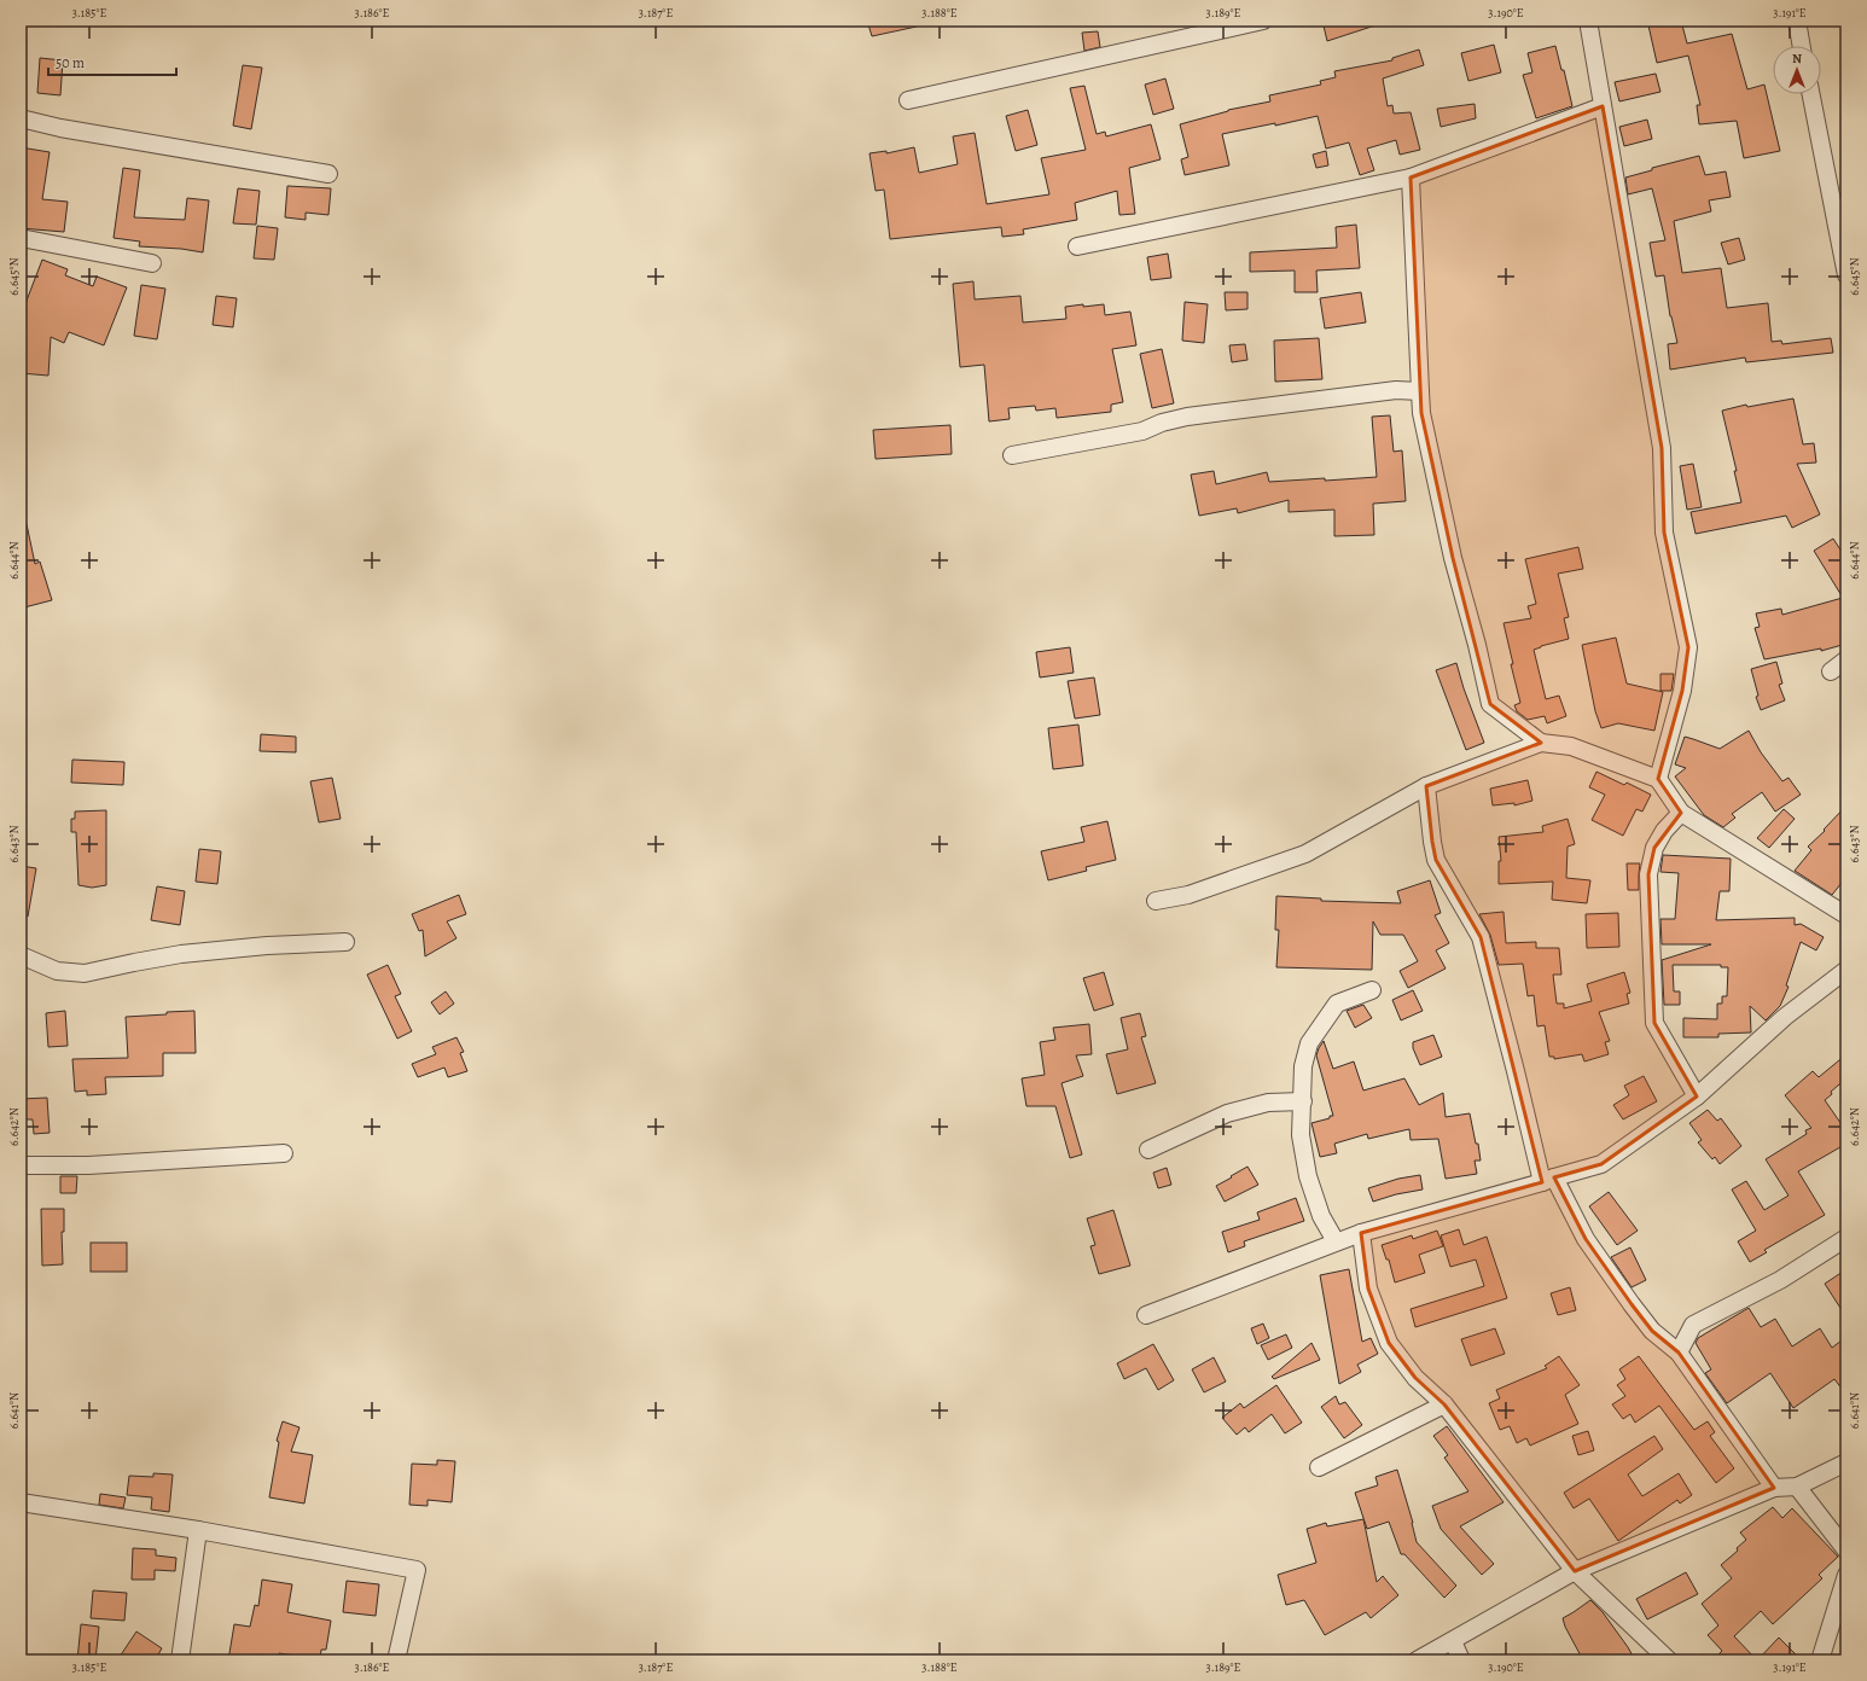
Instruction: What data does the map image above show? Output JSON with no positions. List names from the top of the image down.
{
  "scale_bar": "50 m",
  "north": "top",
  "coordinates": [
    "3.185°E",
    "3.186°E",
    "3.187°E",
    "3.188°E",
    "3.189°E",
    "3.190°E",
    "3.191°E",
    "6.645°N",
    "6.644°N",
    "6.643°N",
    "6.642°N",
    "6.641°N"
  ]
}
